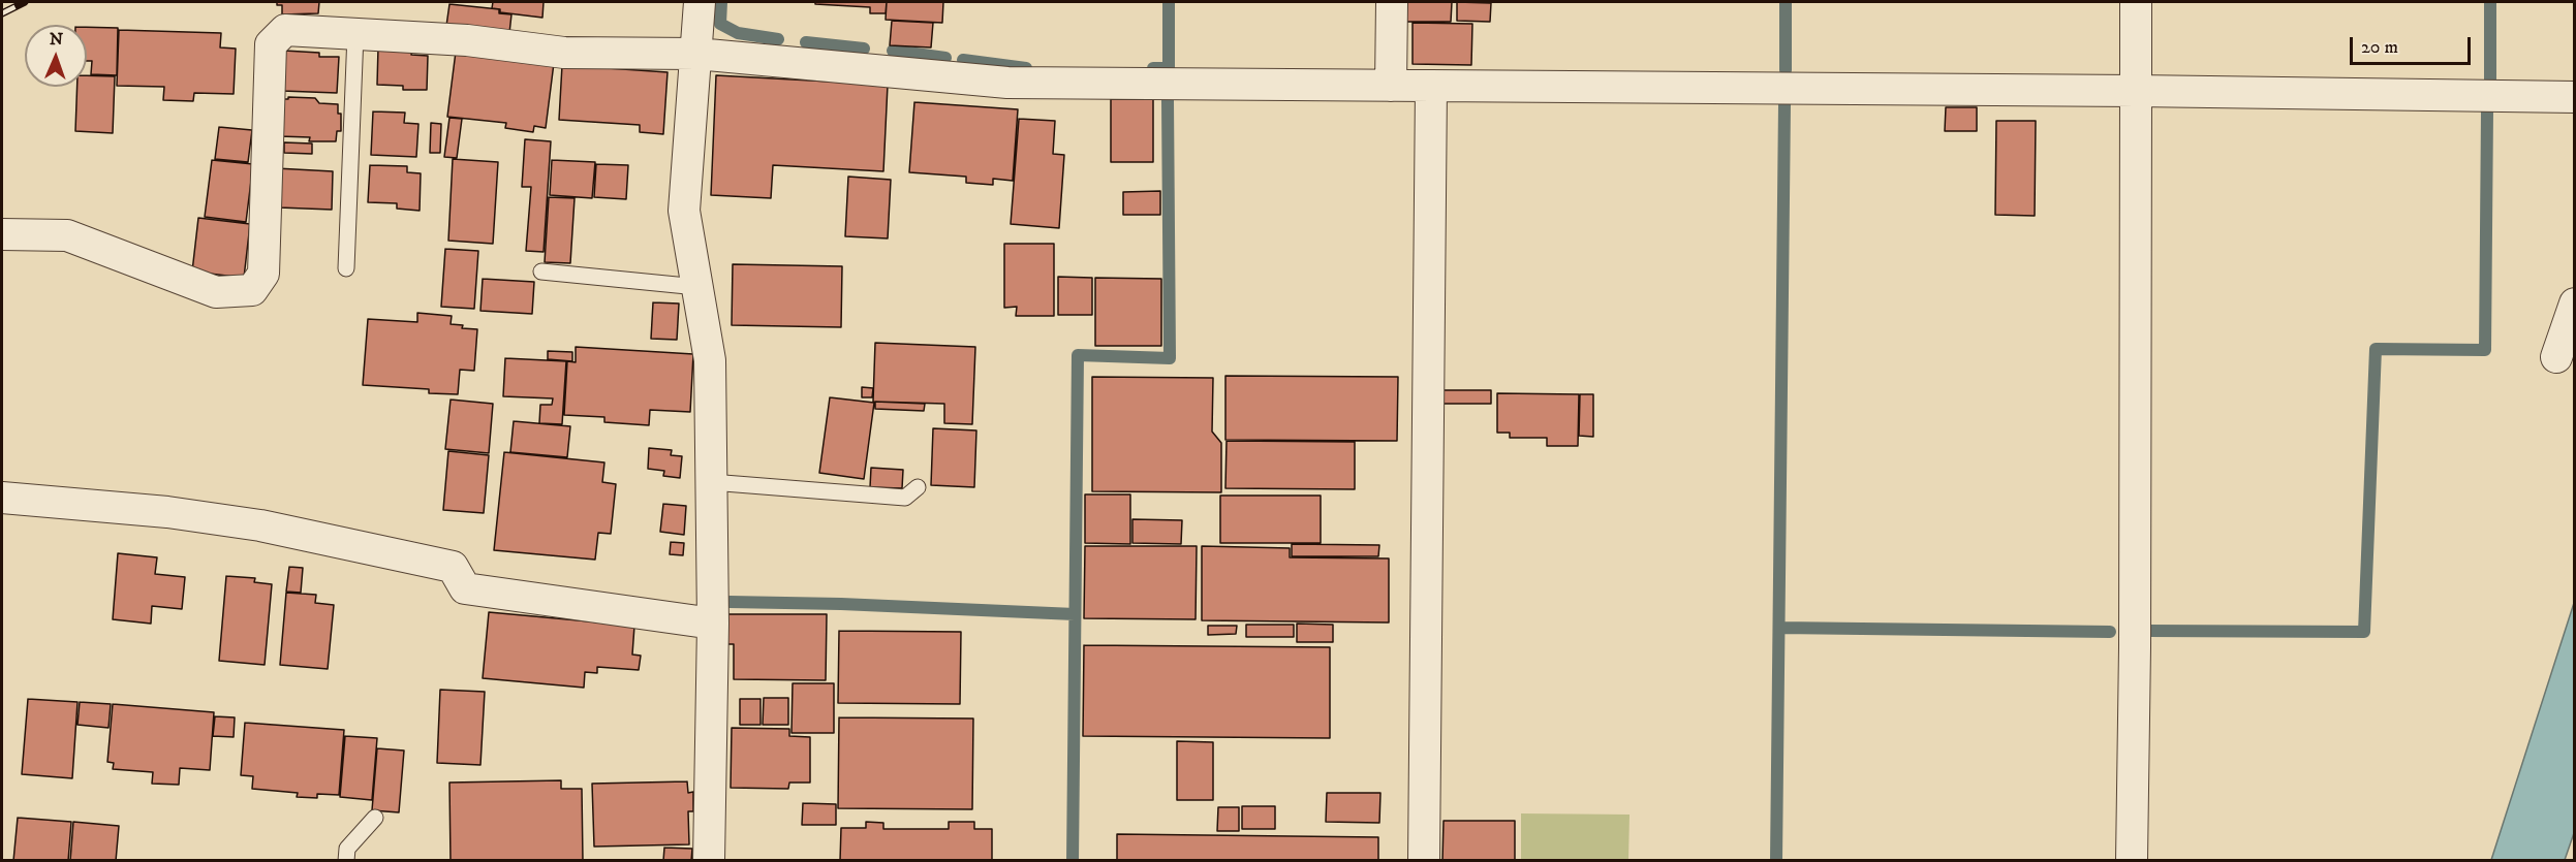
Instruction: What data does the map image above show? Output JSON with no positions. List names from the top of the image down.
{
  "scale_bar": "20 m",
  "north": "top"
}
